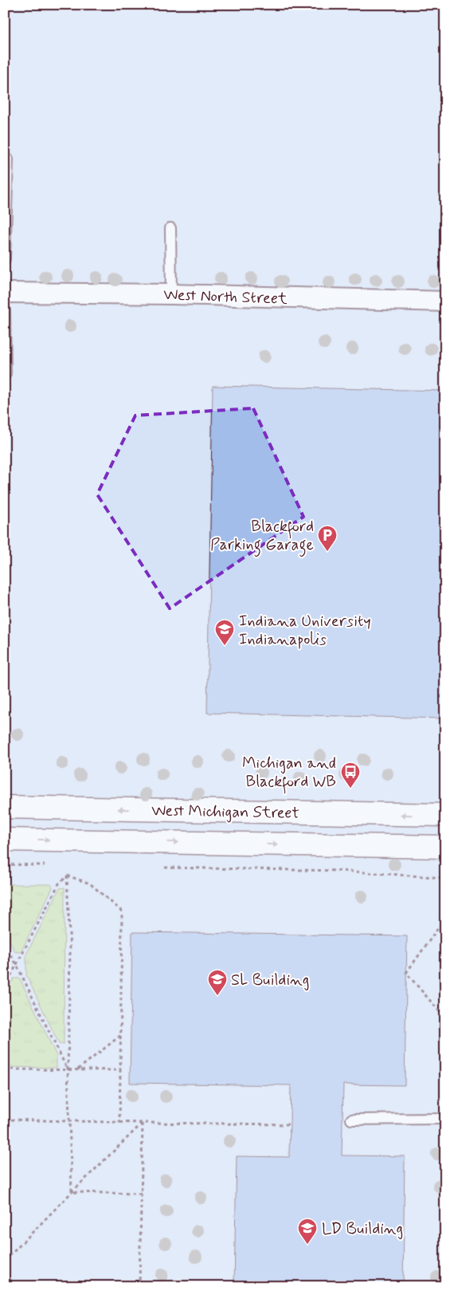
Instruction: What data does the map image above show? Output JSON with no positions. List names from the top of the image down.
{
  "streets": {
    "main road": ["West Michigan Street"],
    "street": ["West North Street"]
  },
  "places": {
    "parking": ["Blackford Parking Garage"],
    "school or university": ["Indiana University Indianapolis", "SL Building", "LD Building"],
    "bus stop": ["Michigan and Blackford WB"]
  }
}
